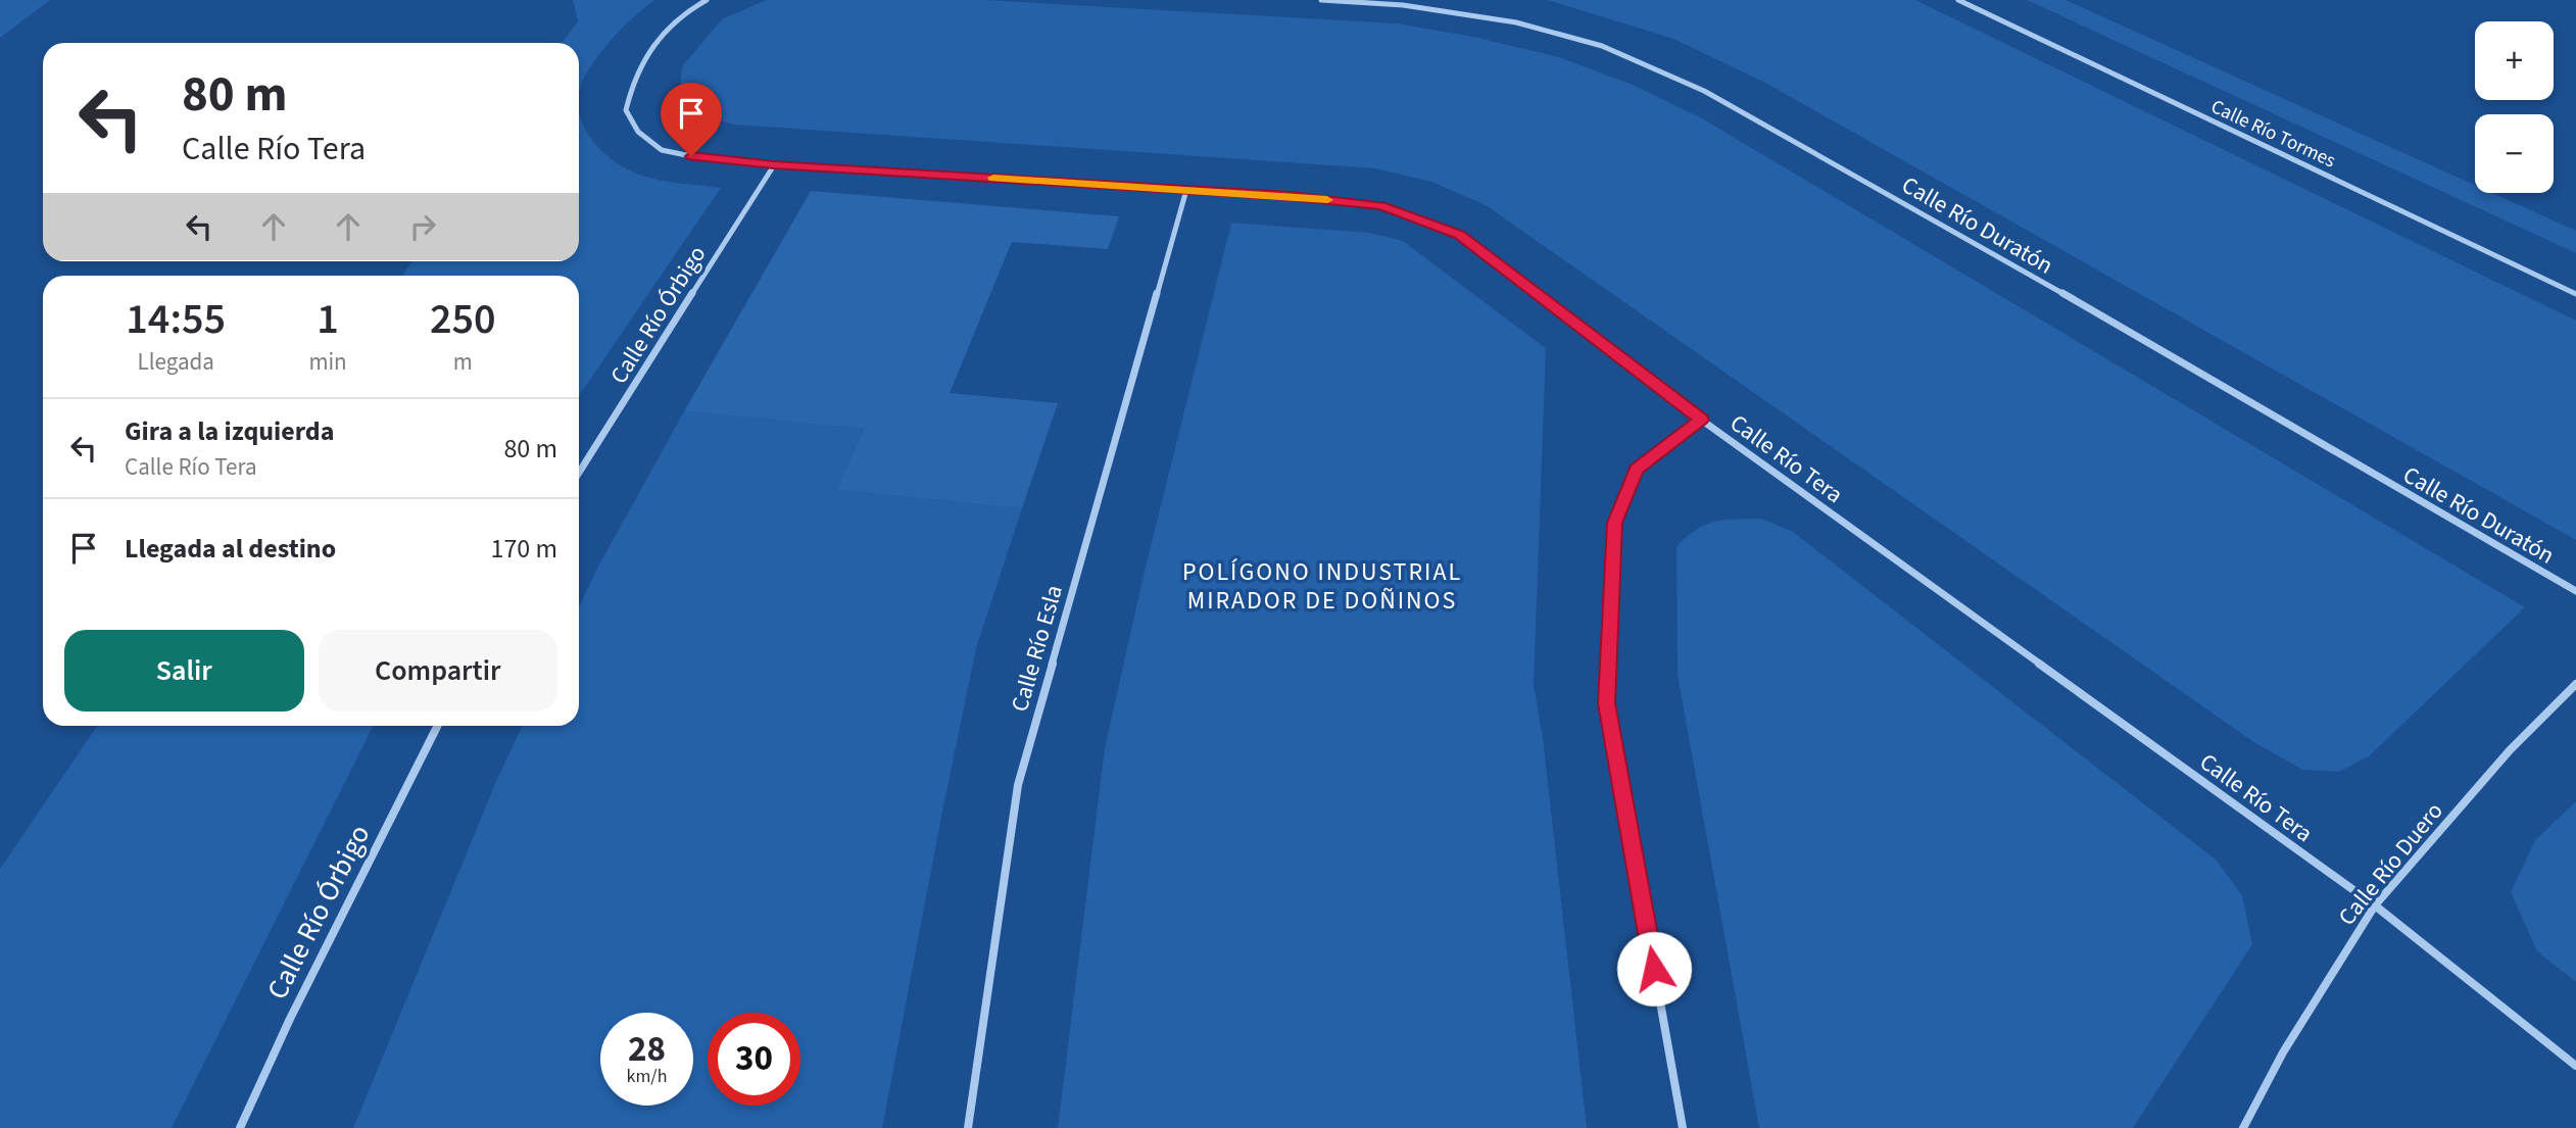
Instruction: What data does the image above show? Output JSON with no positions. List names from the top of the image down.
{
  "streets": {
    "street": [
      "Calle Río Tormes",
      "Calle Río Duratón",
      "Calle Río Órbigo",
      "Calle Río Tera",
      "Calle Río Esla",
      "Calle Río Duero"
    ]
  },
  "crossings": [
    ["Calle Río Órbigo", "Calle Río Tera"],
    ["Calle Río Tera", "Calle Río Esla"],
    ["Calle Río Tera", "Calle Río Duero"]
  ],
  "districts": ["POLÍGONO INDUSTRIAL MIRADOR DE DOÑINOS"],
  "page": {
    "map_buttons": ["+", "−"],
    "turn": ["80 m", "Calle Río Tera"],
    "eta": [
      "14:55",
      "Llegada",
      "1",
      "min",
      "250",
      "m"
    ],
    "list": [
      {
        "name": "Gira a la izquierda",
        "note": "Calle Río Tera",
        "value": "80 m"
      },
      {
        "name": "Llegada al destino",
        "value": "170 m"
      }
    ],
    "buttons": ["Salir", "Compartir"],
    "speed": "28 km/h",
    "limit": "30"
  }
}
